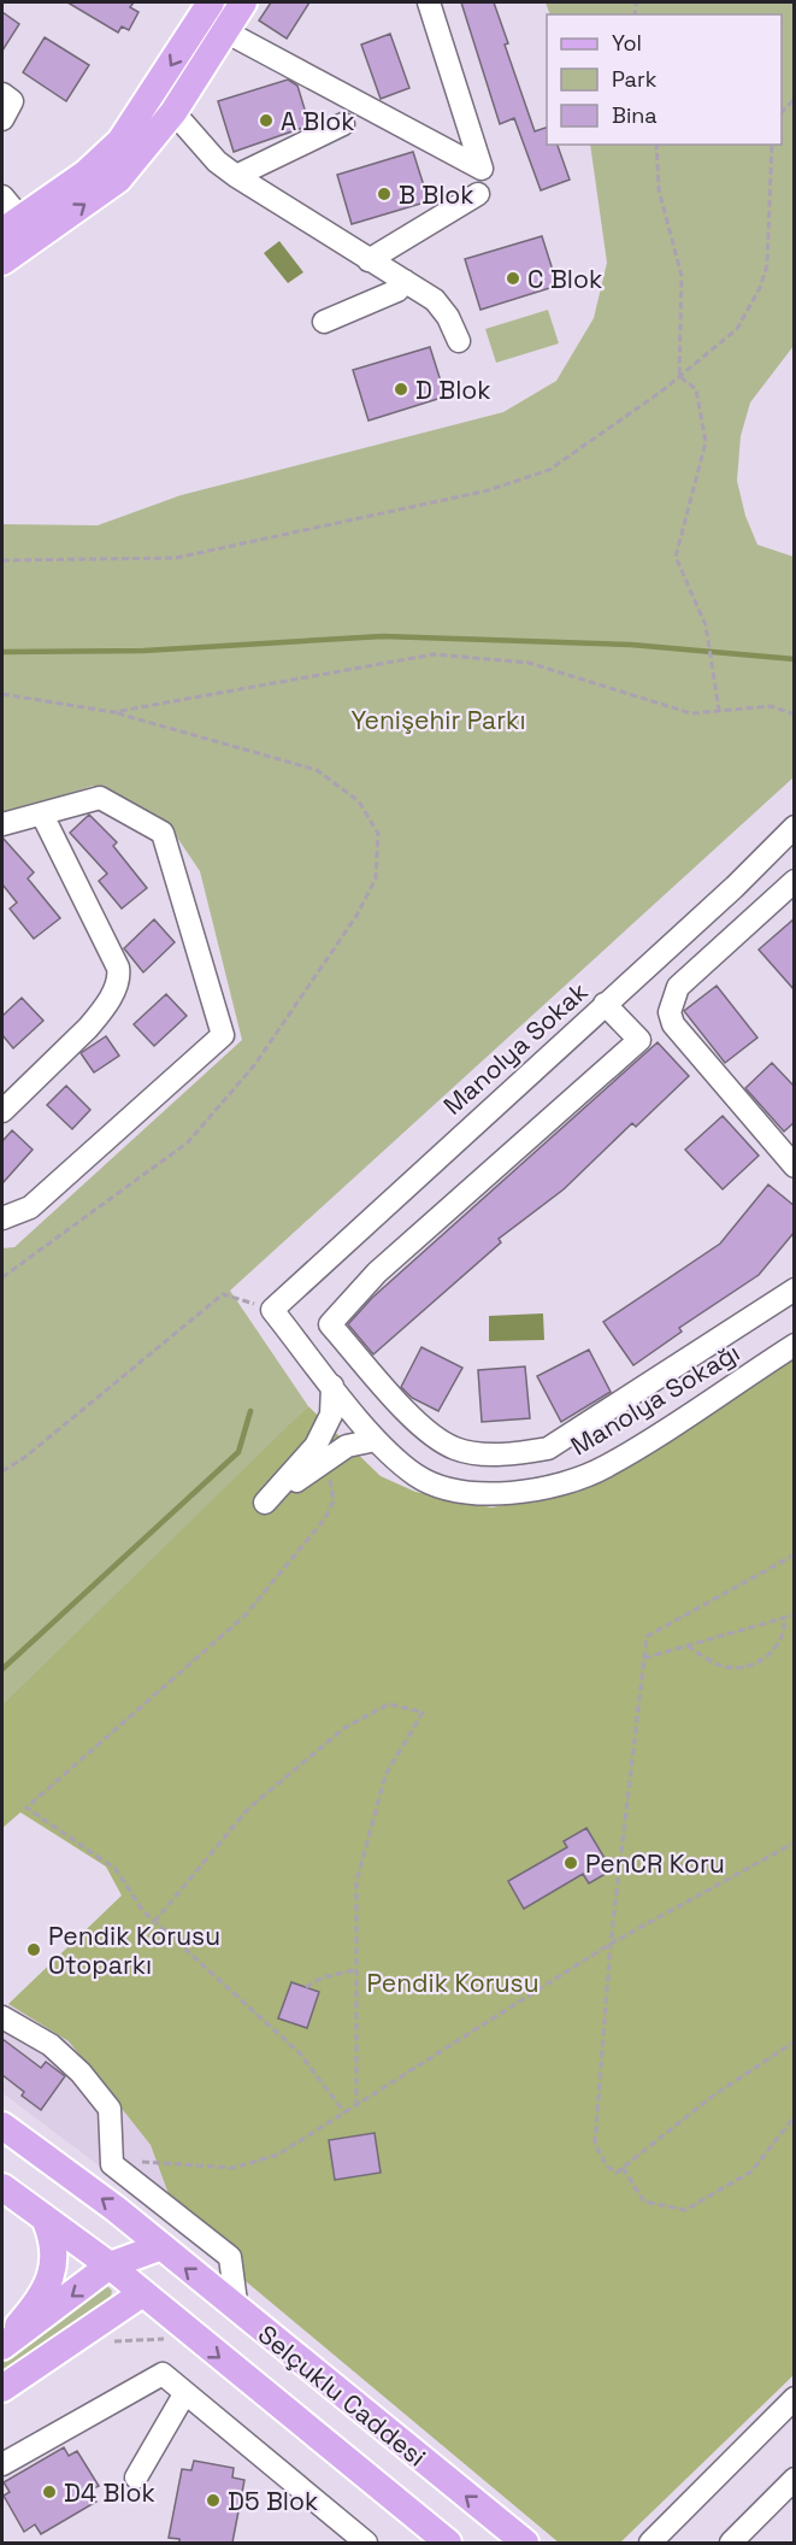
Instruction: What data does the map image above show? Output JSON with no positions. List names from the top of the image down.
{
  "streets": {
    "main road": ["Selçuklu Caddesi"],
    "street": ["Manolya Sokak", "Manolya Sokağı"]
  },
  "crossings": [
    ["Manolya Sokak", "Manolya Sokağı"]
  ],
  "parks": ["Yenişehir Parkı", "Pendik Korusu"],
  "places": [
    "A Blok",
    "B Blok",
    "C Blok",
    "D Blok",
    "PenCR Koru",
    "Pendik Korusu Otoparkı",
    "D4 Blok",
    "D5 Blok"
  ],
  "legend": ["Yol", "Park", "Bina"]
}
